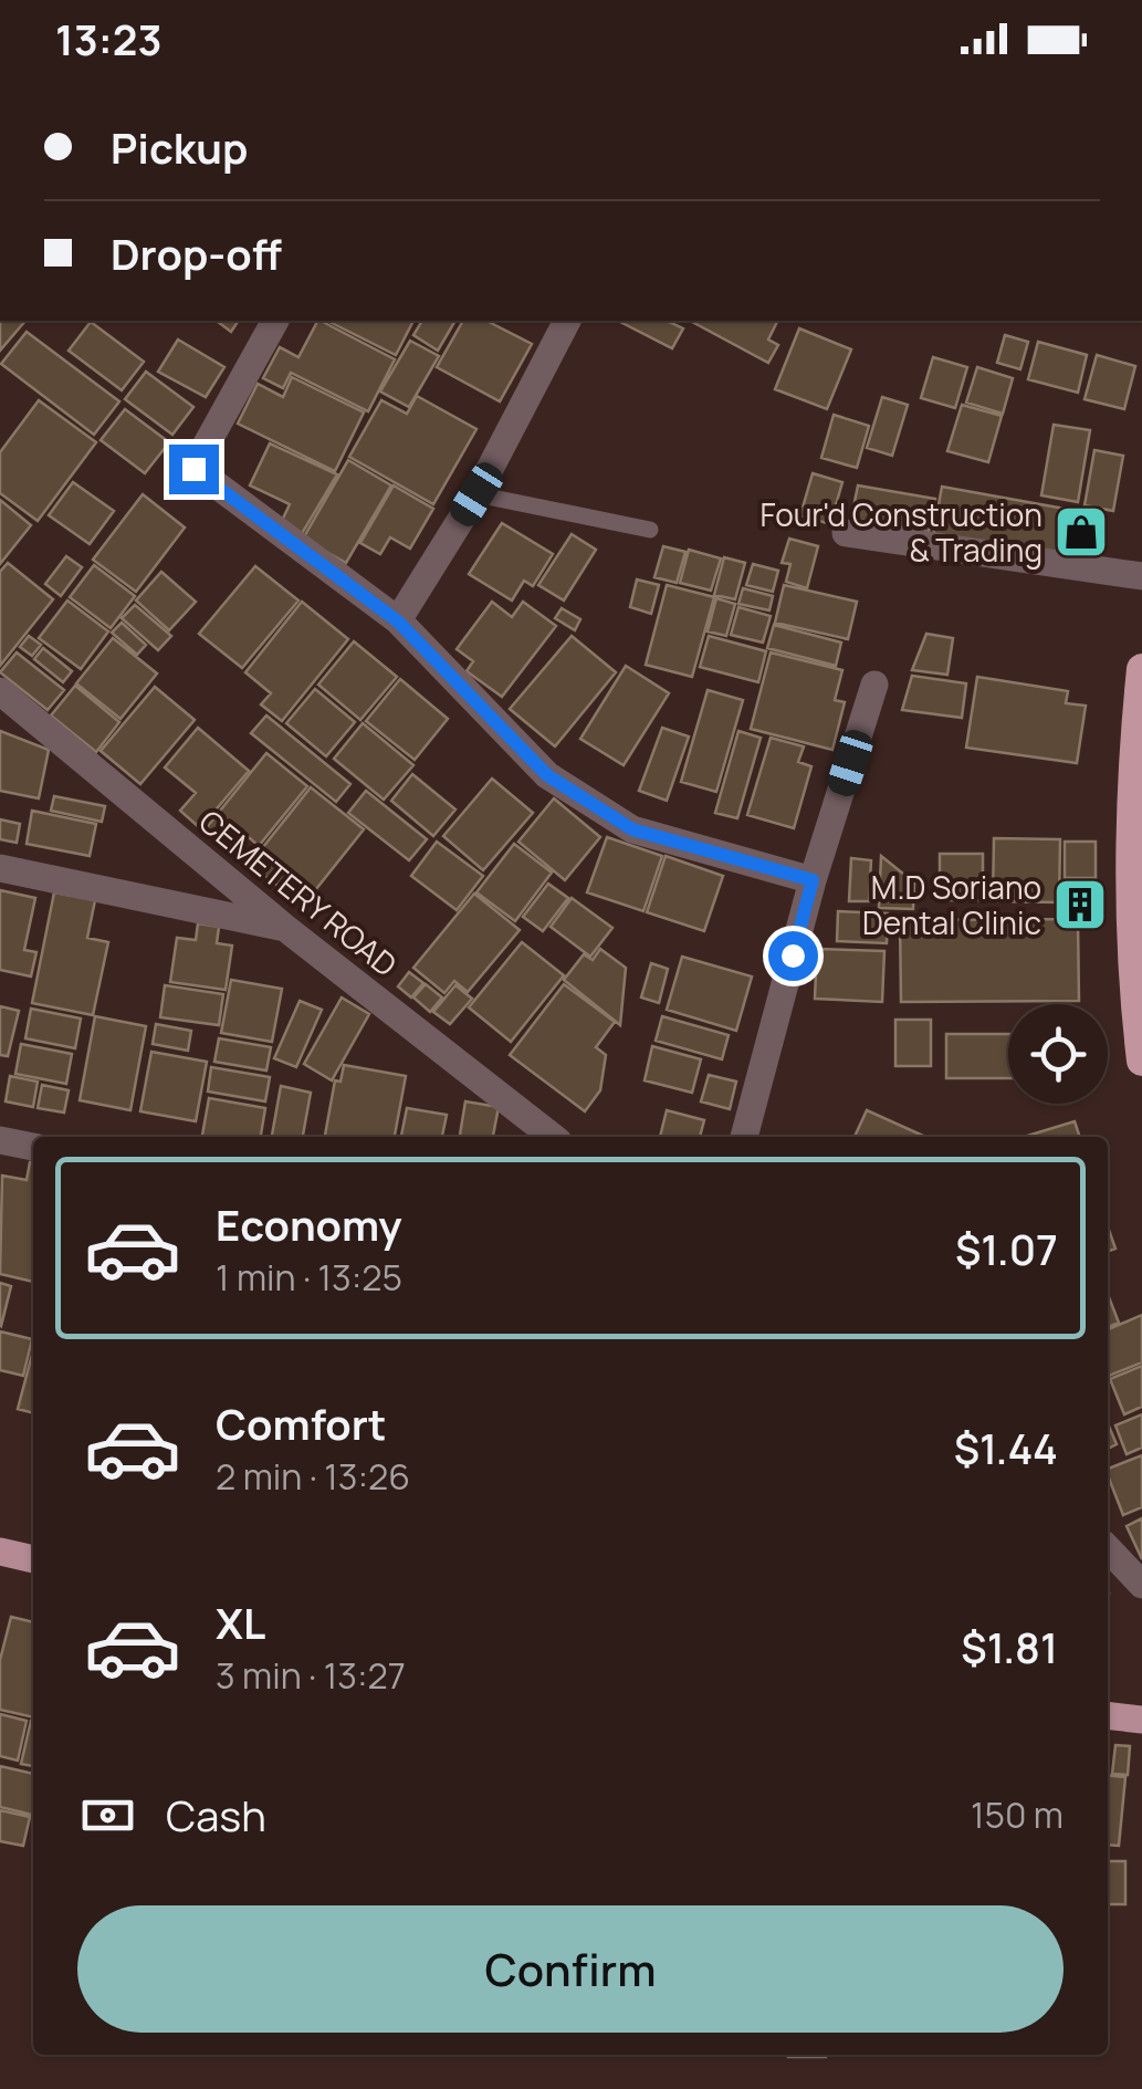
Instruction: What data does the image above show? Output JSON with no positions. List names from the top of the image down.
{
  "streets": {
    "street": ["CEMETERY ROAD"]
  },
  "places": {
    "shop": ["Four'd Construction & Trading"],
    "building": ["M.D Soriano Dental Clinic"]
  },
  "page": {
    "status": "13:23",
    "banner": ["Pickup", "Drop-off"],
    "list": [
      {
        "name": "Economy",
        "note": "1 min · 13:25",
        "value": "$1.07"
      },
      {
        "name": "Comfort",
        "note": "2 min · 13:26",
        "value": "$1.44"
      },
      {
        "name": "XL",
        "note": "3 min · 13:27",
        "value": "$1.81"
      }
    ],
    "pay": ["Cash", "150 m"],
    "buttons": "Confirm"
  }
}
